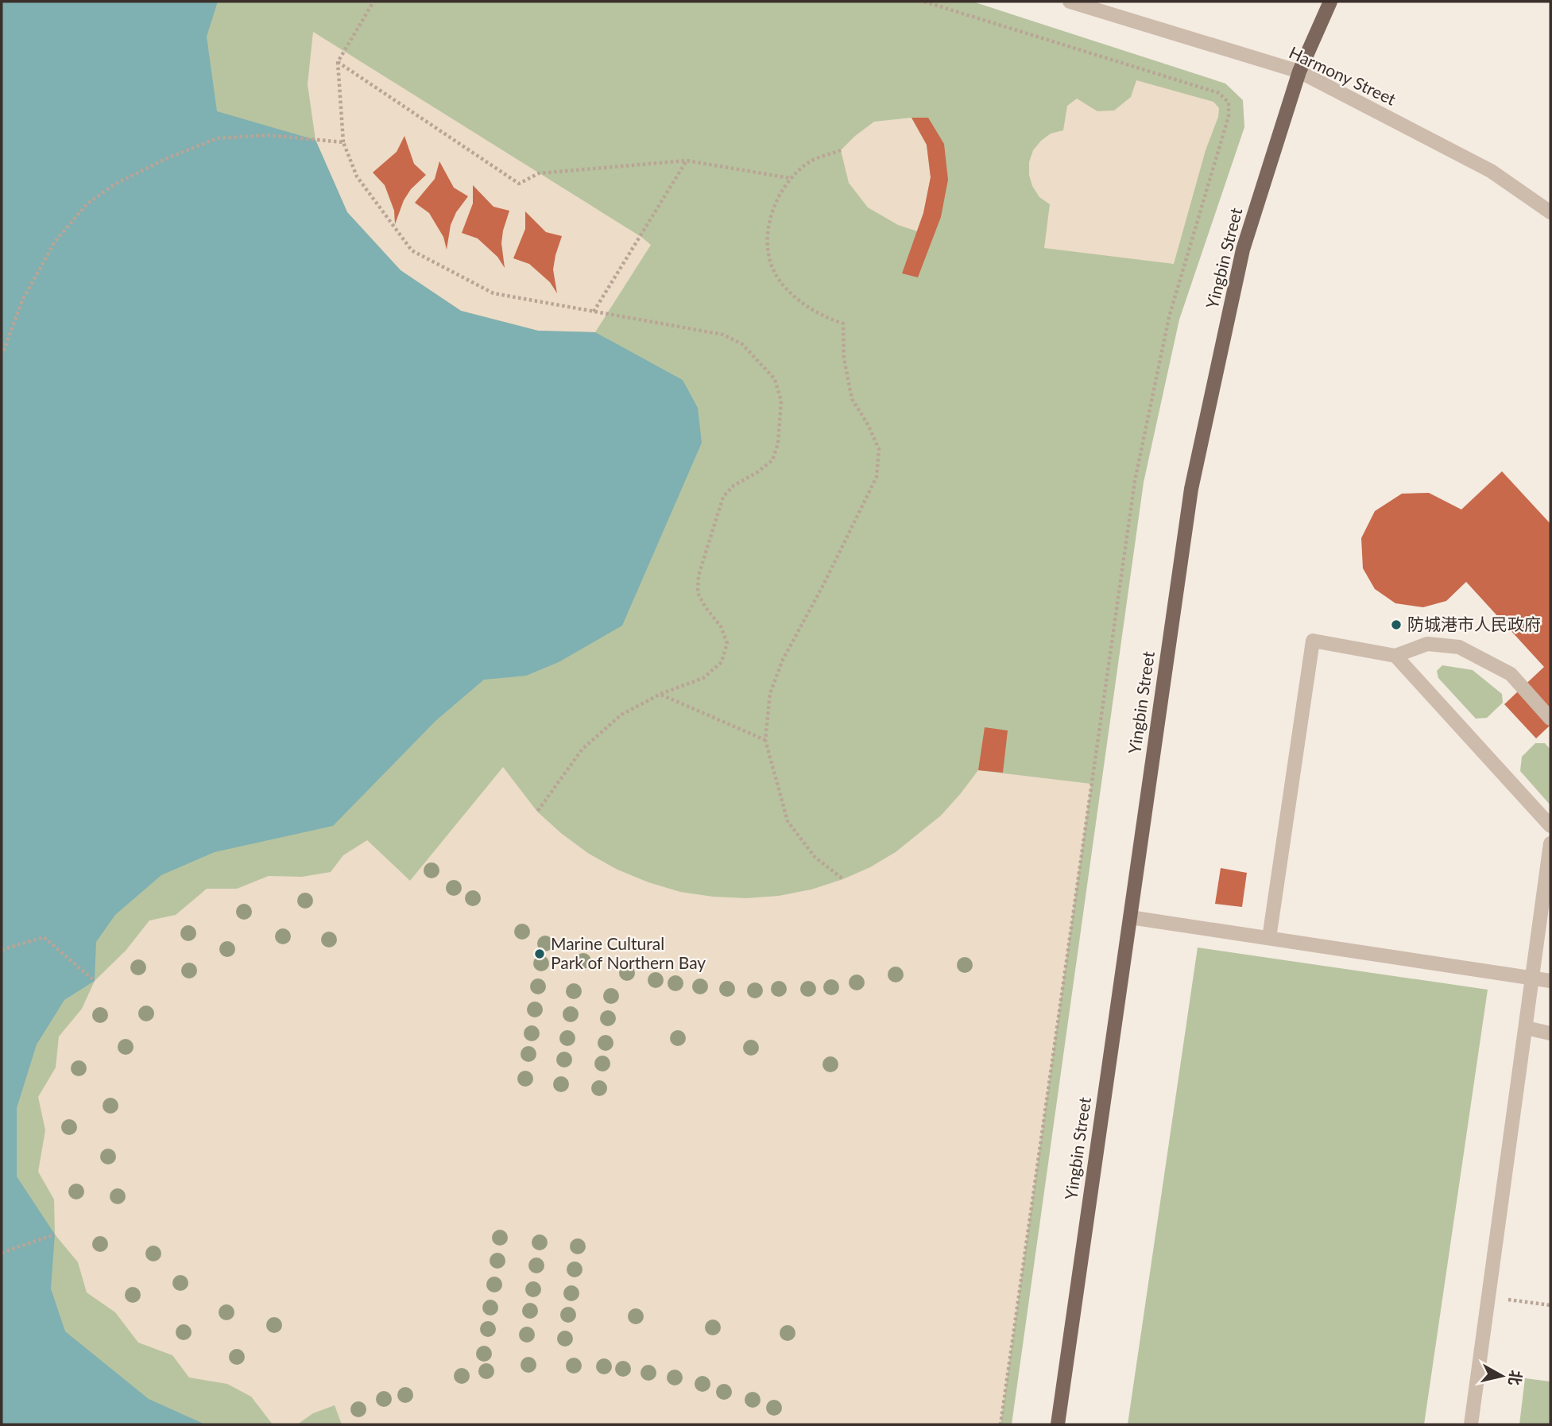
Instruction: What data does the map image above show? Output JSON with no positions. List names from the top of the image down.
{
  "streets": {
    "main road": ["Yingbin Street"],
    "street": ["Harmony Street"]
  },
  "crossings": [
    ["Harmony Street", "Yingbin Street"]
  ],
  "places": ["防城港市人民政府", "Marine Cultural Park of Northern Bay"],
  "north": "right"
}
